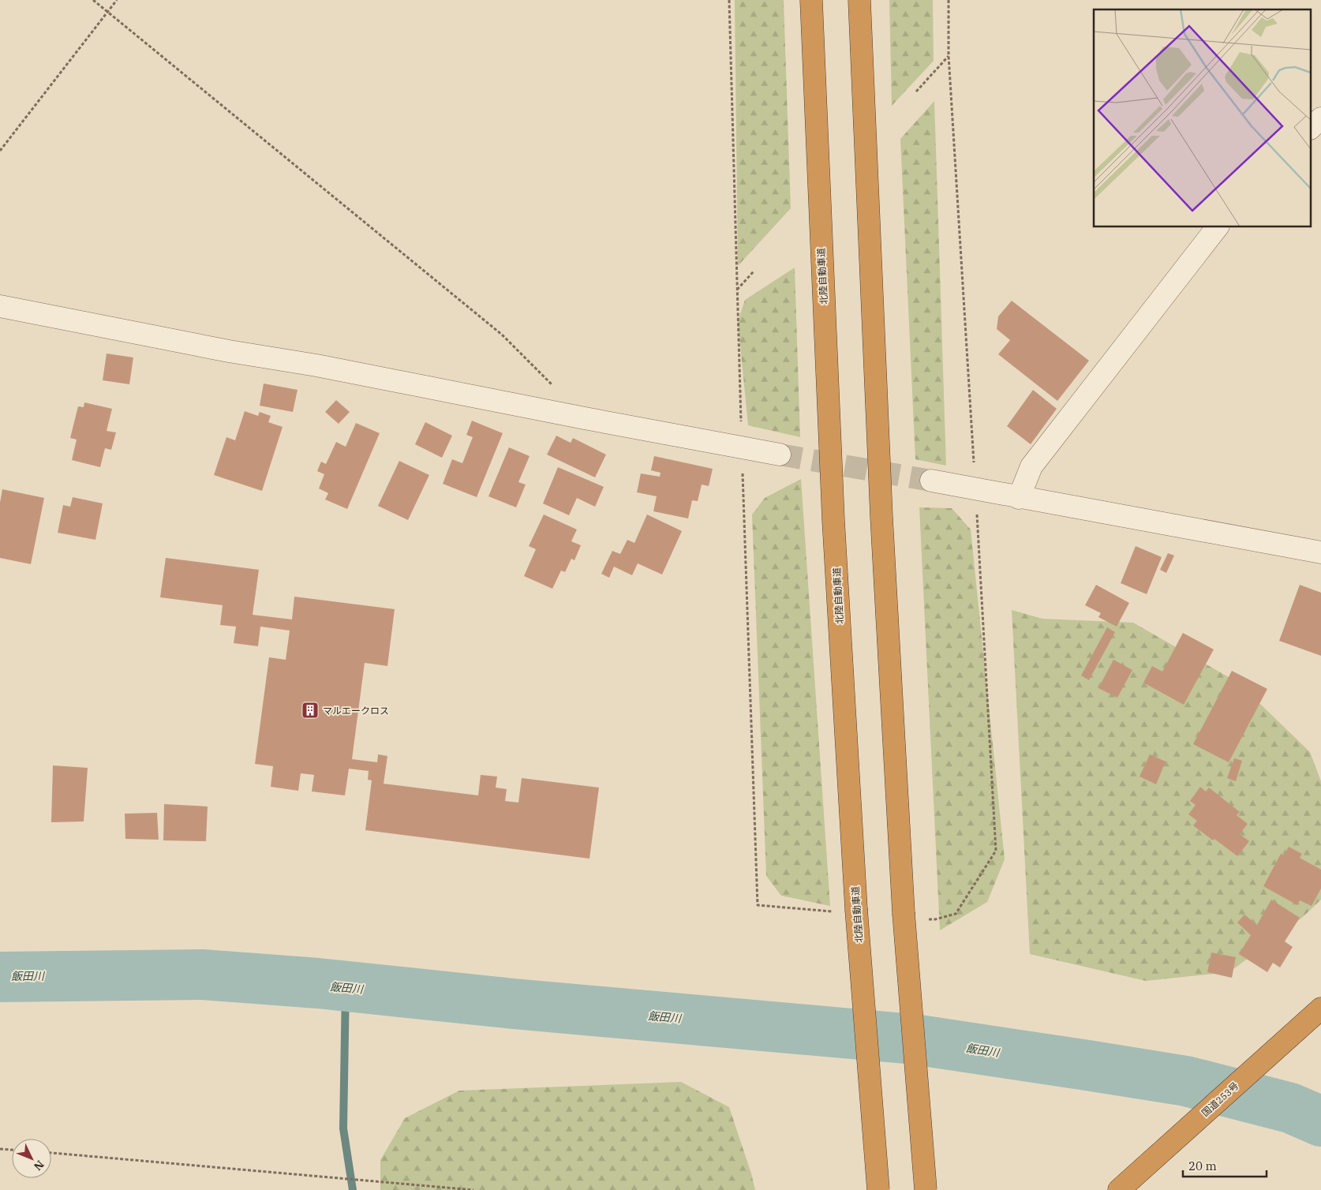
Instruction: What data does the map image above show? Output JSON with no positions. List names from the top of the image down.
{
  "streets": {
    "highway": ["北陸自動車道", "国道253号"]
  },
  "water": ["飯田川"],
  "places": {
    "building": ["マルエークロス"]
  },
  "scale_bar": "20 m",
  "north": "bottom right"
}
